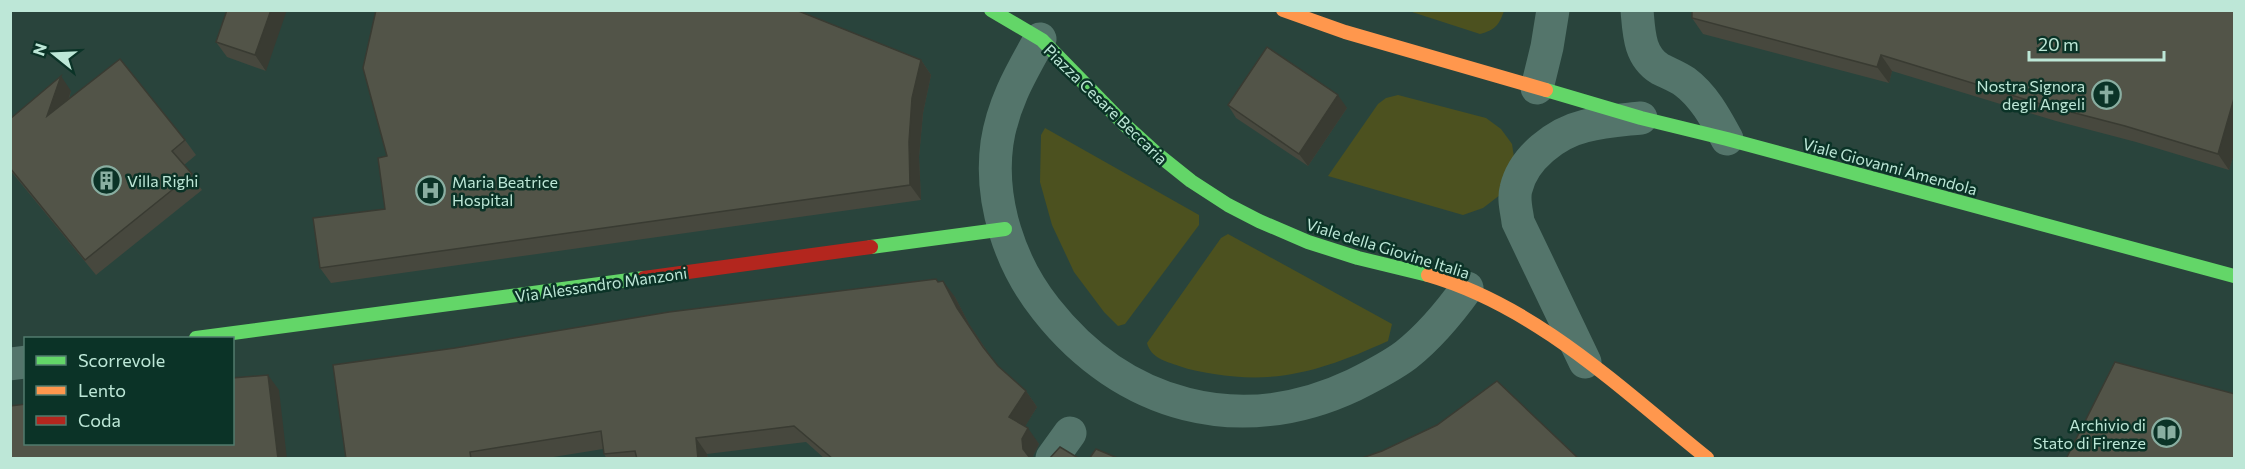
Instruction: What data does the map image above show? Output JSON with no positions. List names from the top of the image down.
{
  "streets": {
    "main road": [
      "Piazza Cesare Beccaria",
      "Viale Giovanni Amendola",
      "Viale della Giovine Italia",
      "Via Alessandro Manzoni"
    ]
  },
  "crossings": [
    ["Piazza Cesare Beccaria", "Viale della Giovine Italia"],
    ["Piazza Cesare Beccaria", "Via Alessandro Manzoni"]
  ],
  "places": {
    "church": ["Nostra Signora degli Angeli"],
    "building": ["Villa Righi"],
    "hospital": ["Maria Beatrice Hospital"],
    "library": ["Archivio di Stato di Firenze"]
  },
  "legend": ["Scorrevole", "Lento", "Coda"],
  "scale_bar": "20 m",
  "north": "left"
}
